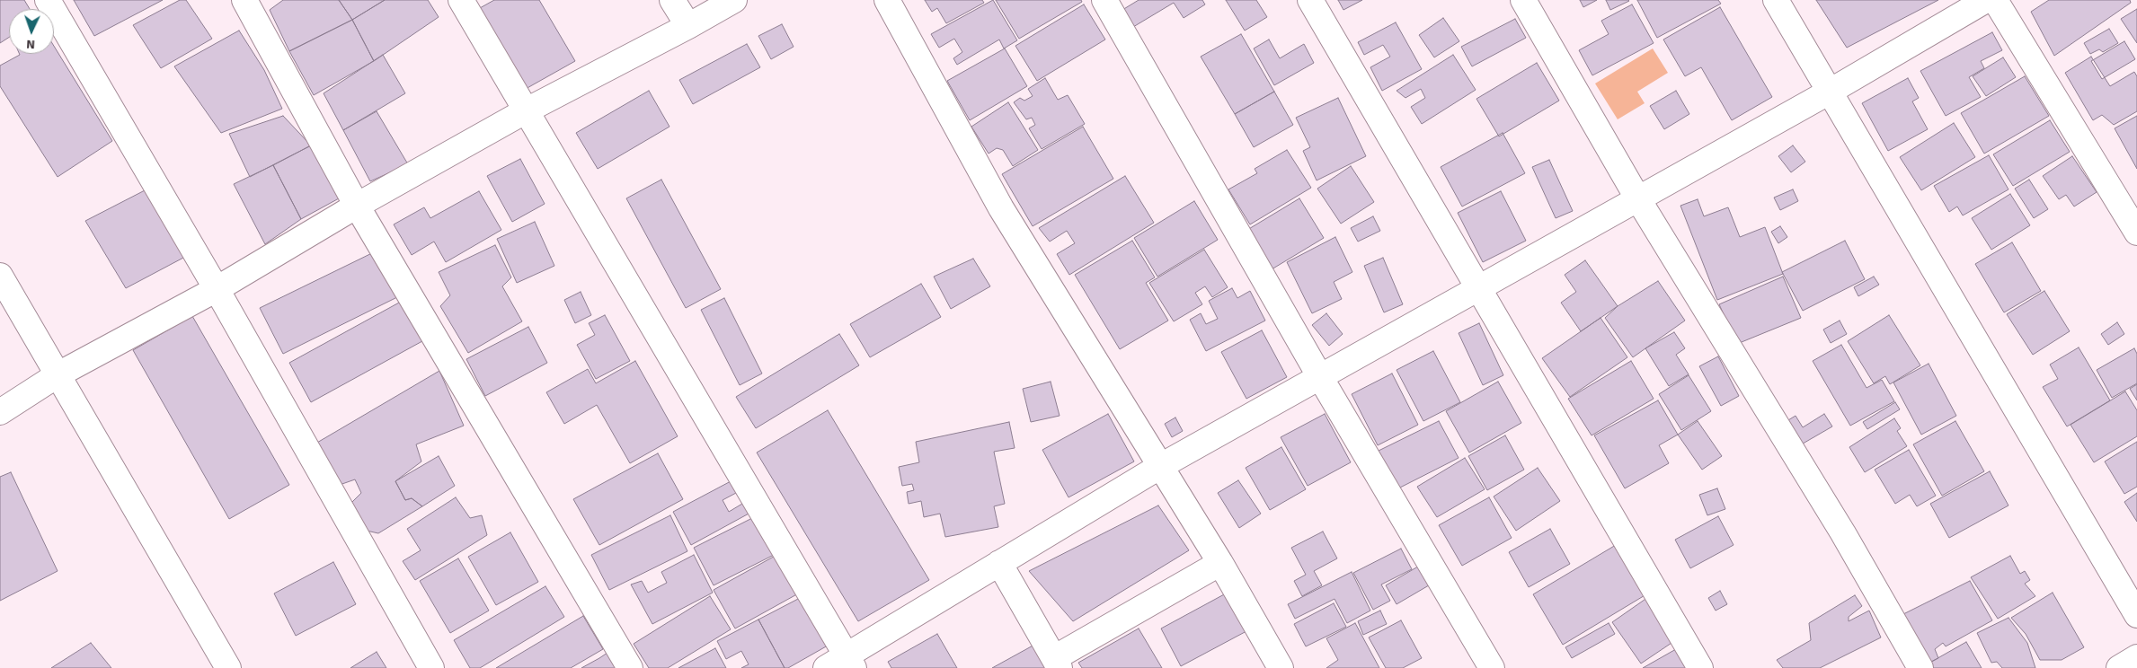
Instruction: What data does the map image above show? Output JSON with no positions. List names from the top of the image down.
{
  "north": "bottom"
}
